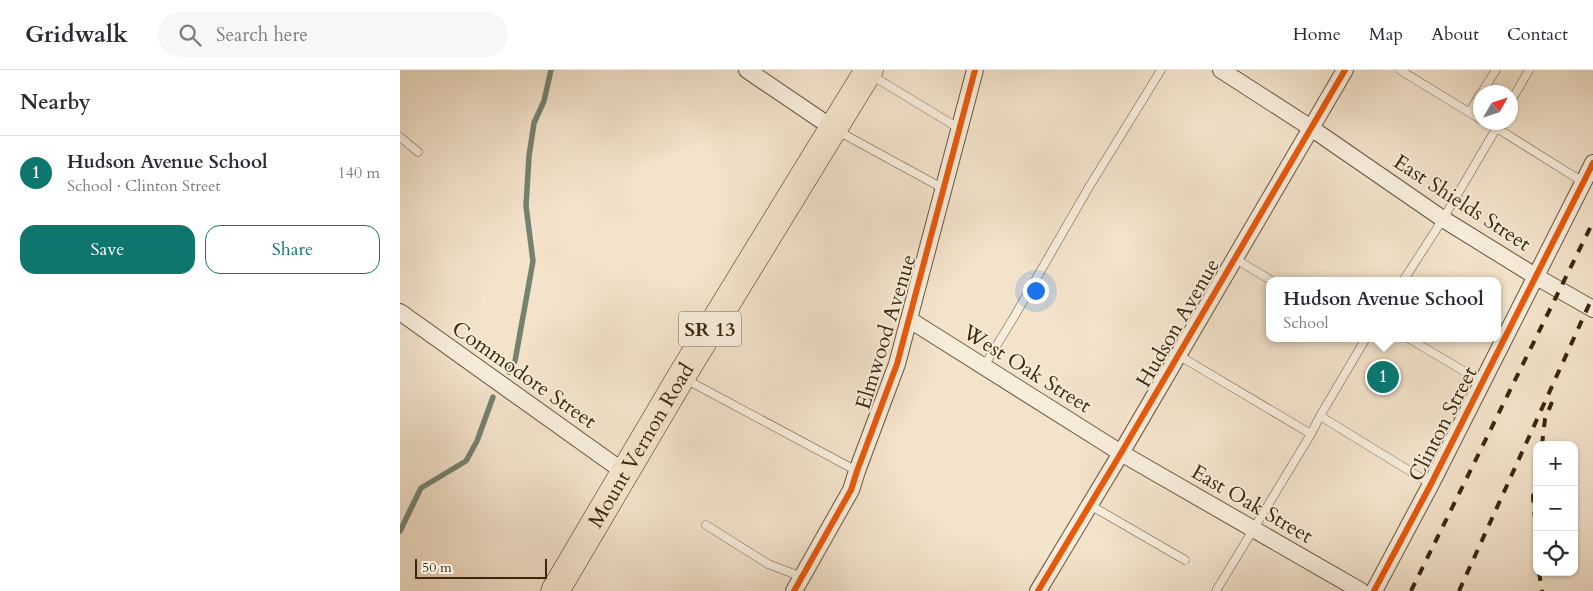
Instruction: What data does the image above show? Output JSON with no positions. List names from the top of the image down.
{
  "streets": {
    "highway": ["SR 13", "Mount Vernon Road"],
    "street": [
      "East Shields Street",
      "Hudson Avenue",
      "Elmwood Avenue",
      "West Oak Street",
      "Commodore Street",
      "Clinton Street",
      "East Oak Street"
    ]
  },
  "crossings": [
    ["East Shields Street", "Hudson Avenue"],
    ["East Shields Street", "Clinton Street"],
    ["Hudson Avenue", "West Oak Street"],
    ["Hudson Avenue", "East Oak Street"],
    ["Elmwood Avenue", "West Oak Street"],
    ["West Oak Street", "East Oak Street"],
    ["Commodore Street", "Mount Vernon Road"]
  ],
  "scale_bar": "50 m",
  "north": "top right",
  "page": {
    "header": "Gridwalk",
    "search": "Search here",
    "nav": [
      "Home",
      "Map",
      "About",
      "Contact"
    ],
    "heading": "Nearby",
    "list": [
      {
        "mark": "1",
        "name": "Hudson Avenue School",
        "note": "School · Clinton Street",
        "value": "140 m"
      }
    ],
    "buttons": ["Save", "Share"],
    "popup": ["Hudson Avenue School", "School"],
    "pins": "1",
    "map_buttons": ["+", "−"],
    "scale": "50 m"
  }
}
